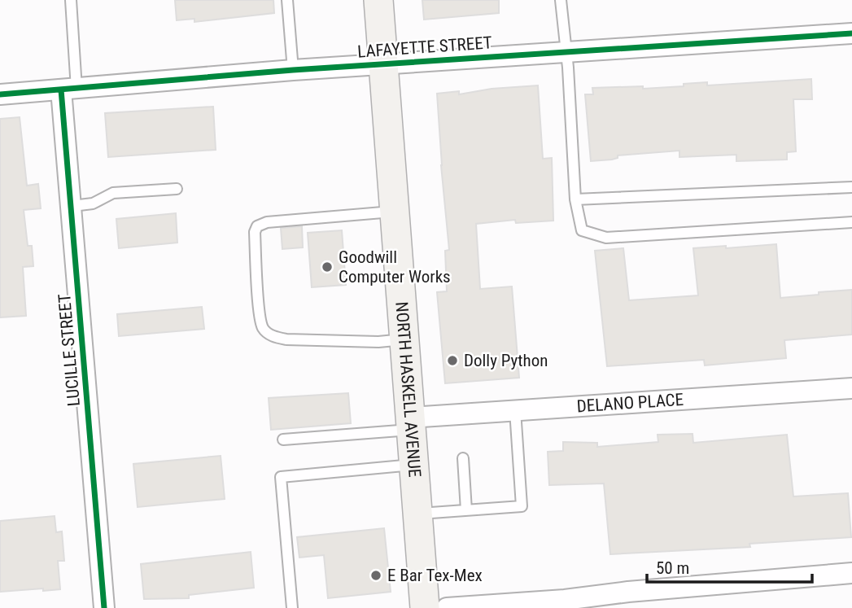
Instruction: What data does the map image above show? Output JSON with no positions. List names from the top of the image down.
{
  "streets": {
    "main road": ["NORTH HASKELL AVENUE"],
    "street": ["LAFAYETTE STREET", "LUCILLE STREET", "DELANO PLACE"]
  },
  "crossings": [
    ["LAFAYETTE STREET", "LUCILLE STREET"],
    ["LAFAYETTE STREET", "NORTH HASKELL AVENUE"],
    ["NORTH HASKELL AVENUE", "DELANO PLACE"]
  ],
  "places": ["Goodwill Computer Works", "Dolly Python", "E Bar Tex-Mex"],
  "scale_bar": "50 m"
}
